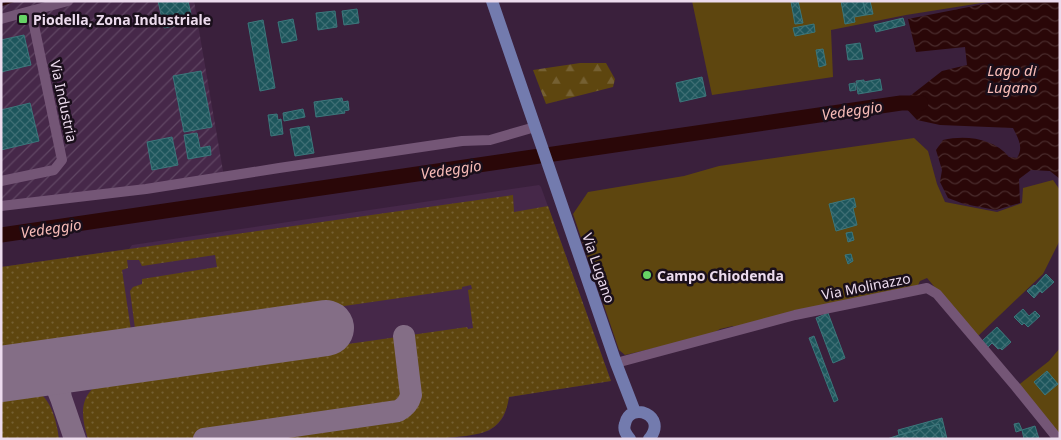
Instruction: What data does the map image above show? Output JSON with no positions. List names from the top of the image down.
{
  "streets": {
    "main road": ["Via Lugano"],
    "street": ["Via Industria", "Via Molinazzo"]
  },
  "crossings": [
    ["Via Lugano", "Via Molinazzo"]
  ],
  "water": ["Lago di Lugano", "Vedeggio"],
  "places": {
    "transit": ["Piodella, Zona Industriale"],
    "other": ["Campo Chiodenda"]
  }
}
